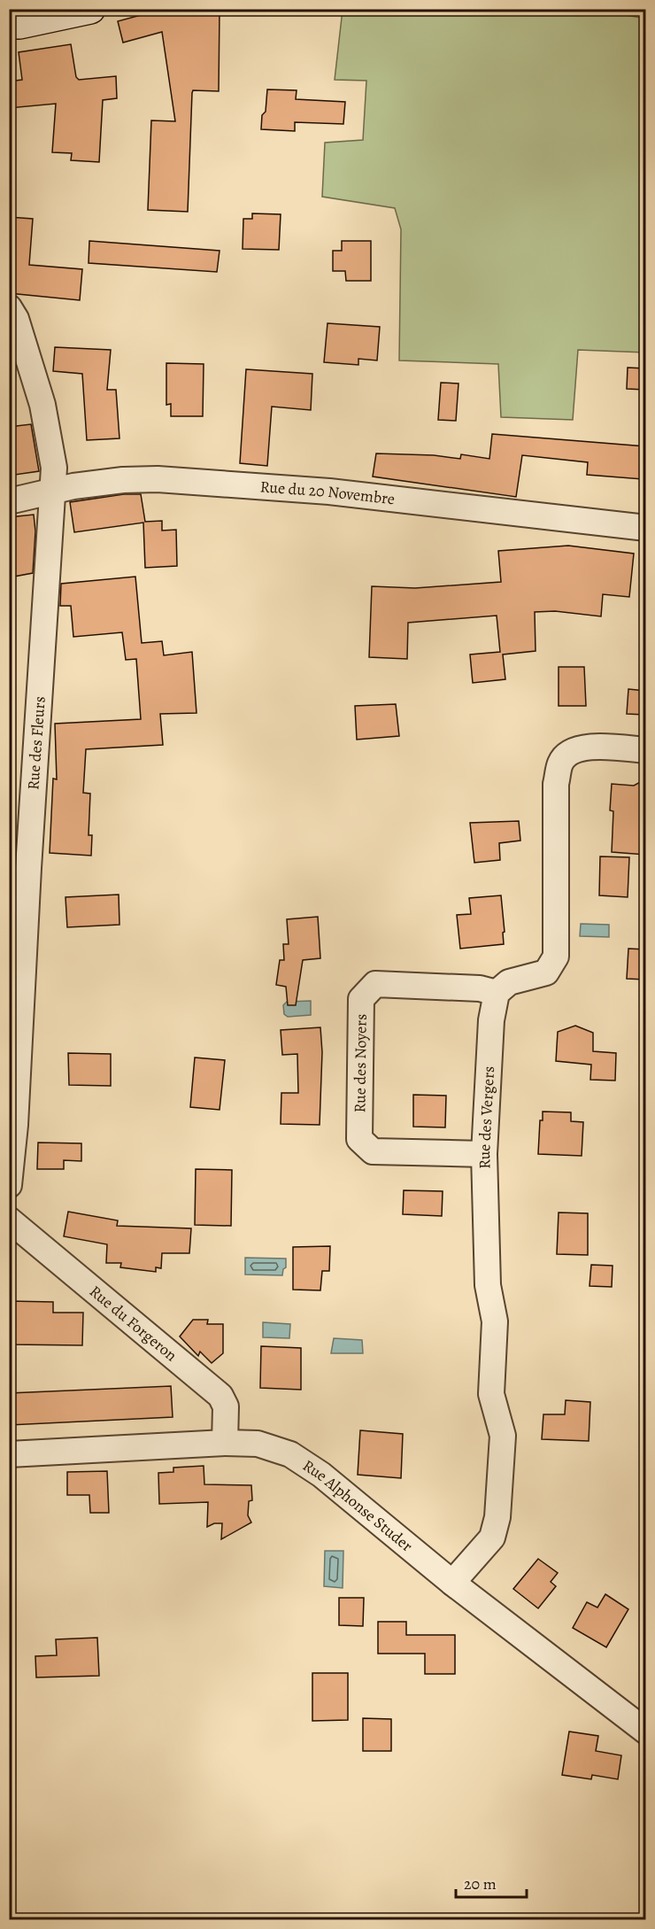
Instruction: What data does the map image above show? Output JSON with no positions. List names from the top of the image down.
{
  "streets": {
    "street": [
      "Rue du 20 Novembre",
      "Rue des Fleurs",
      "Rue des Noyers",
      "Rue des Vergers",
      "Rue du Forgeron",
      "Rue Alphonse Studer"
    ]
  },
  "crossings": [
    ["Rue du 20 Novembre", "Rue des Fleurs"],
    ["Rue des Noyers", "Rue des Vergers"],
    ["Rue des Vergers", "Rue Alphonse Studer"],
    ["Rue du Forgeron", "Rue Alphonse Studer"]
  ],
  "scale_bar": "20 m"
}
